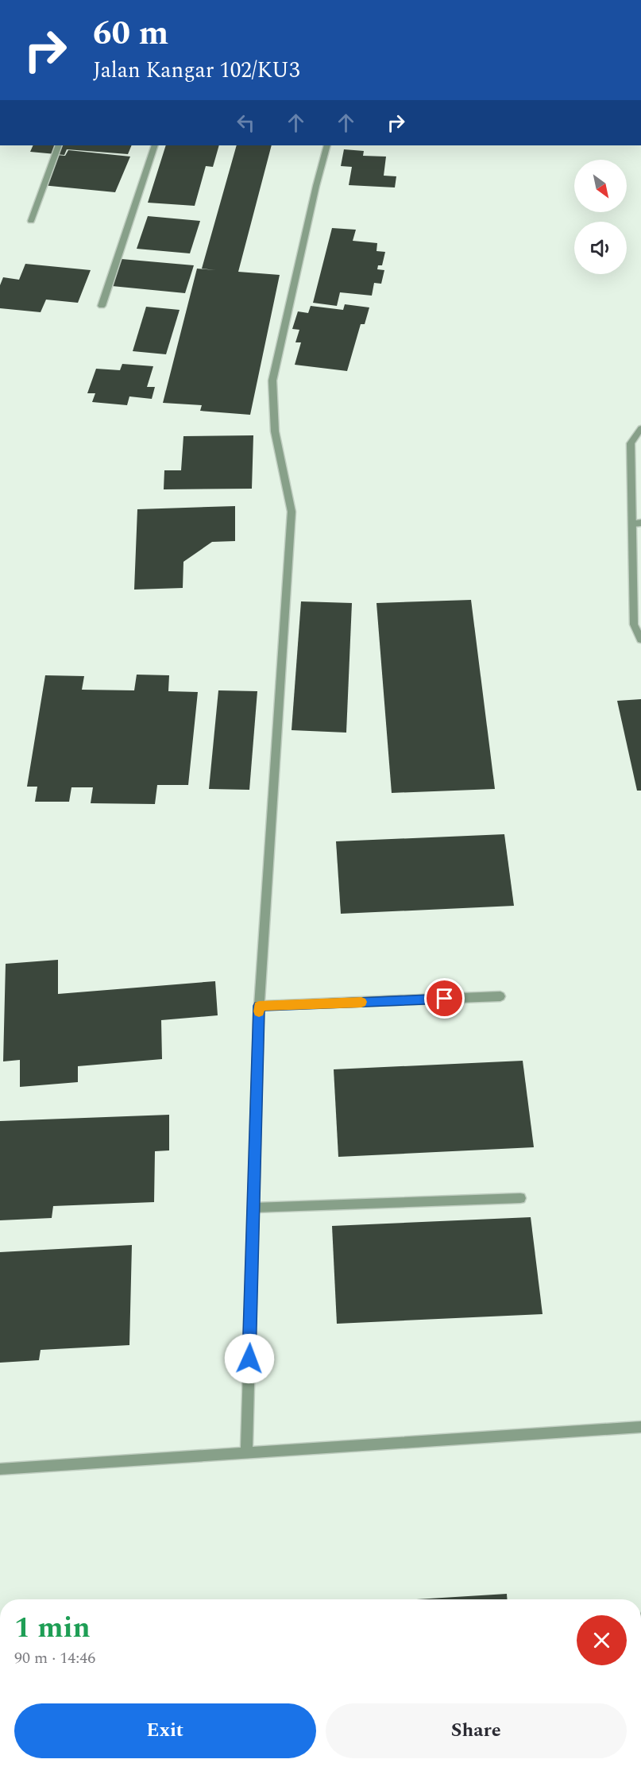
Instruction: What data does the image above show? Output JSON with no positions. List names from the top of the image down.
{
  "north": "bottom right",
  "page": {
    "turn": ["60 m", "Jalan Kangar 102/KU3"],
    "heading": ["1 min", "90 m · 14:46"],
    "buttons": ["Exit", "Share"]
  }
}
